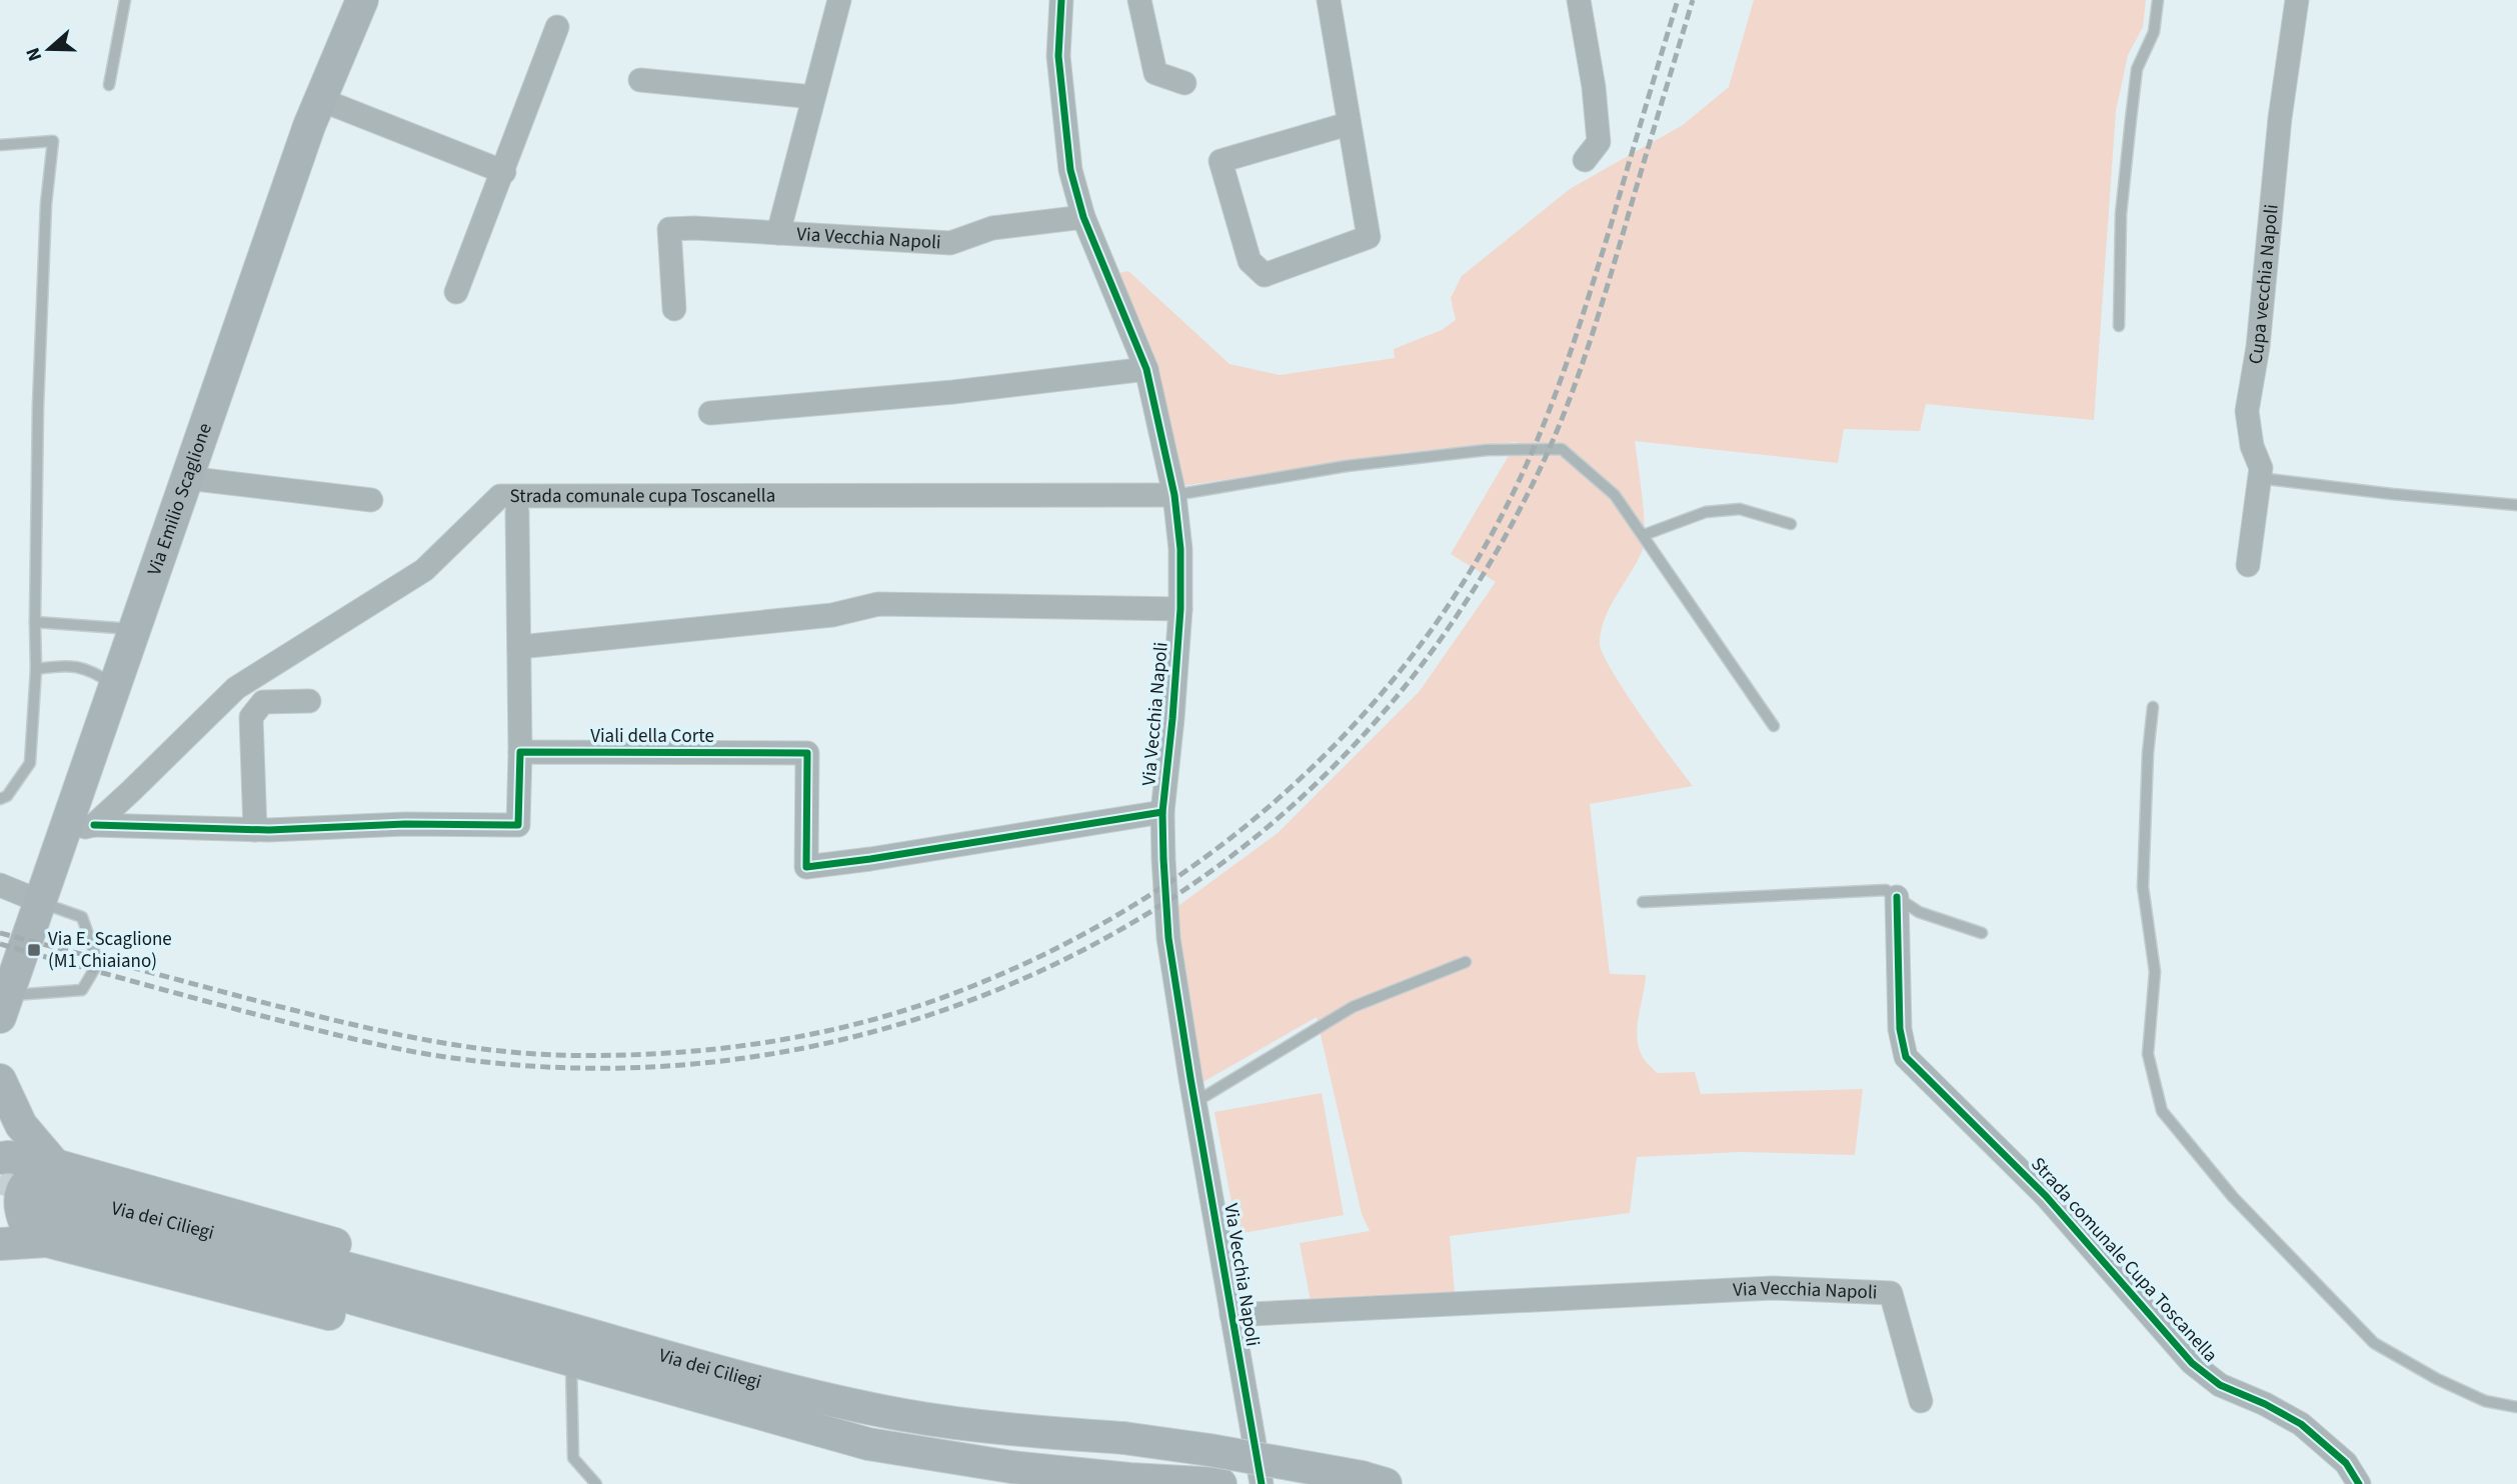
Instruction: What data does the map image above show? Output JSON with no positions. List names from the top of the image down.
{
  "streets": {
    "main road": ["Via Emilio Scaglione", "Via dei Ciliegi"],
    "street": [
      "Via Vecchia Napoli",
      "Cupa vecchia Napoli",
      "Strada comunale cupa Toscanella",
      "Viali della Corte",
      "Strada comunale Cupa Toscanella"
    ]
  },
  "crossings": [
    ["Via Vecchia Napoli", "Strada comunale cupa Toscanella"],
    ["Via Vecchia Napoli", "Viali della Corte"],
    ["Strada comunale cupa Toscanella", "Via Emilio Scaglione"]
  ],
  "places": {
    "transit": ["Via E. Scaglione (M1 Chiaiano)"]
  },
  "north": "left"
}
